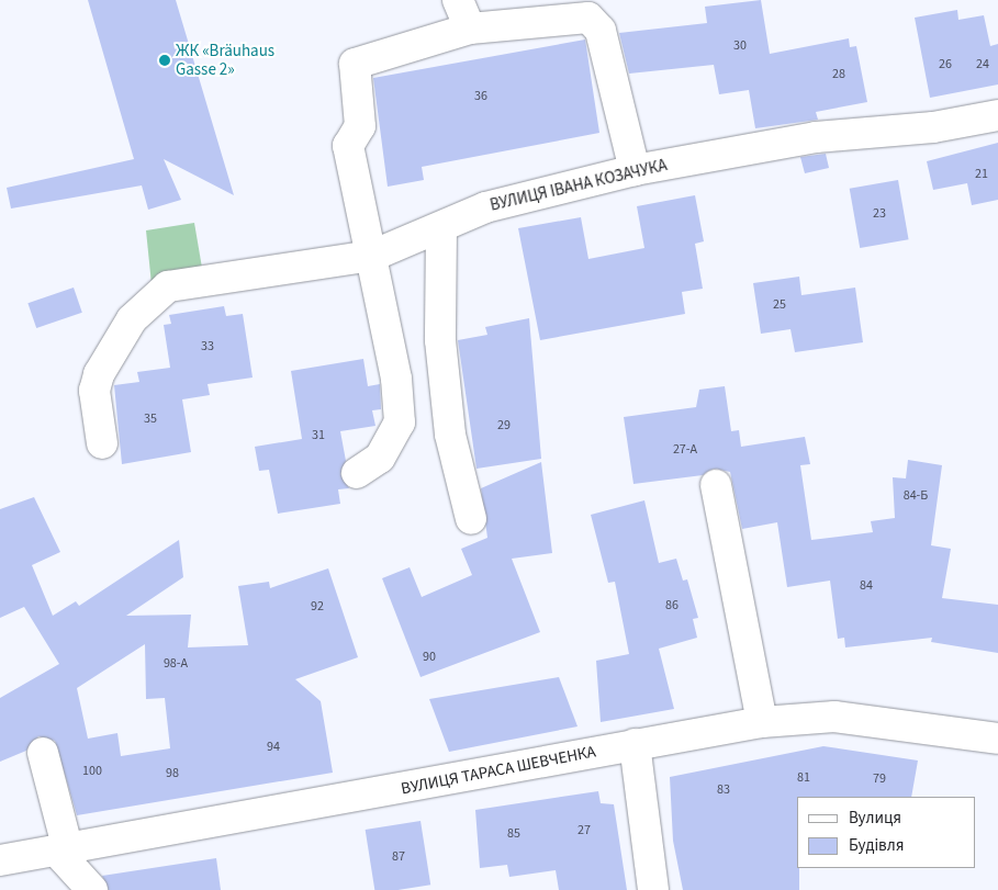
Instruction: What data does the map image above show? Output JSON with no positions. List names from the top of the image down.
{
  "streets": {
    "street": ["ВУЛИЦЯ ІВАНА КОЗАЧУКА", "ВУЛИЦЯ ТАРАСА ШЕВЧЕНКА"]
  },
  "places": ["ЖК «Bräuhaus Gasse 2»"],
  "house_numbers": [
    "30",
    "26",
    "24",
    "28",
    "36",
    "21",
    "23",
    "25",
    "33",
    "35",
    "29",
    "31",
    "27-А",
    "84-Б",
    "84",
    "86",
    "92",
    "90",
    "98-А",
    "94",
    "100",
    "98",
    "81",
    "79",
    "83",
    "27",
    "85",
    "87"
  ],
  "legend": ["Вулиця", "Будівля"]
}
